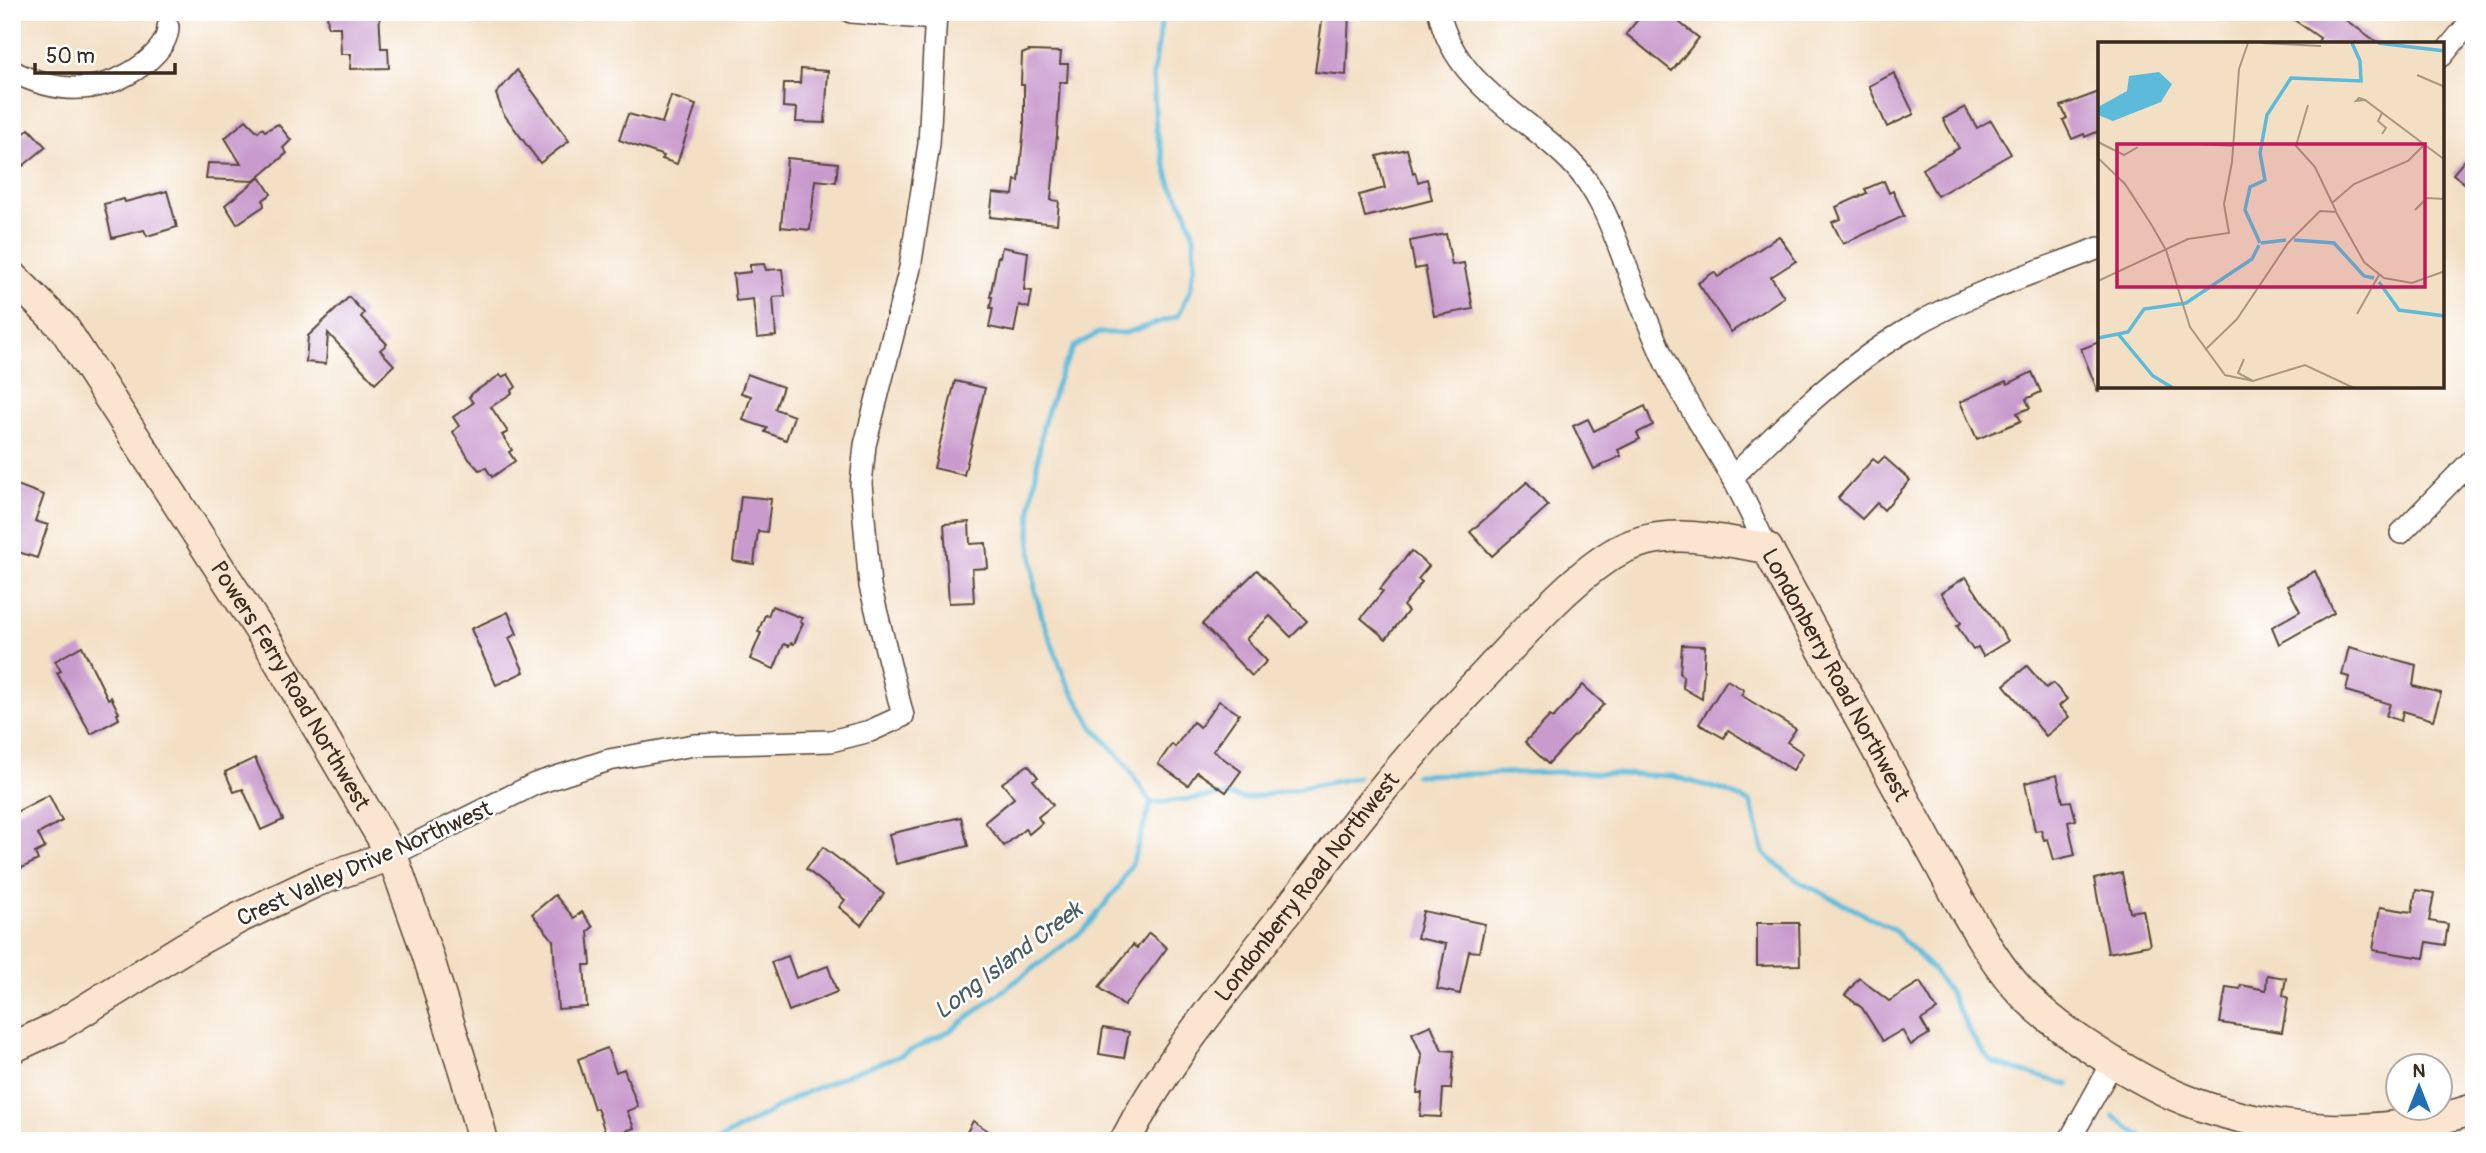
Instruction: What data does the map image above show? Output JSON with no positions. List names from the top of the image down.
{
  "streets": {
    "street": ["Londonberry Road Northwest", "Powers Ferry Road Northwest", "Crest Valley Drive Northwest"]
  },
  "crossings": [
    ["Powers Ferry Road Northwest", "Crest Valley Drive Northwest"]
  ],
  "water": ["Long Island Creek"],
  "scale_bar": "50 m",
  "north": "top"
}
